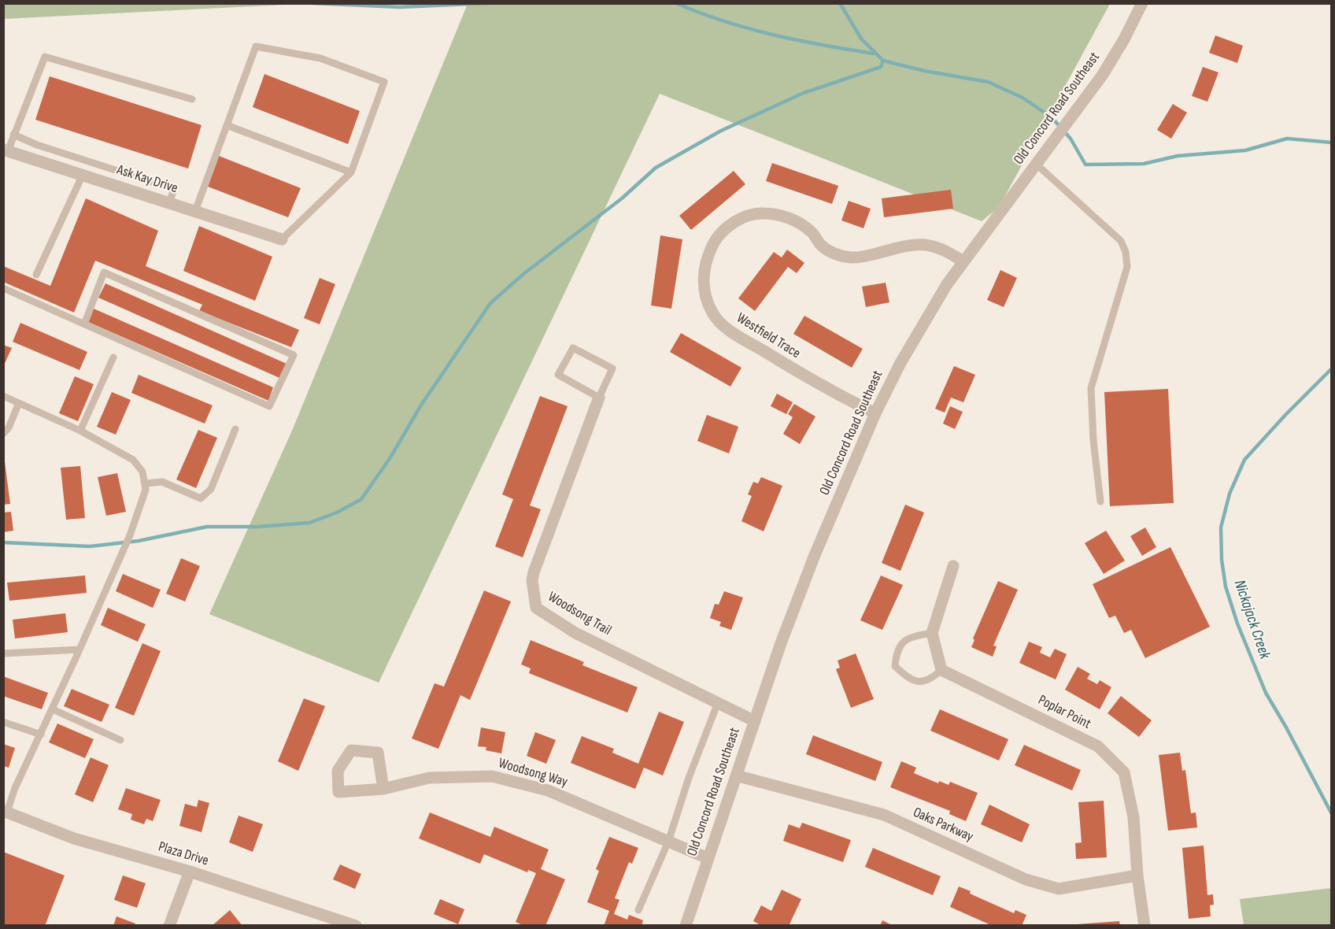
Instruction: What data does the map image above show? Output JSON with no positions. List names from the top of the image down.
{
  "streets": {
    "street": [
      "Old Concord Road Southeast",
      "Ask Kay Drive",
      "Westfield Trace",
      "Woodsong Trail",
      "Poplar Point",
      "Woodsong Way",
      "Oaks Parkway",
      "Plaza Drive"
    ]
  },
  "crossings": [
    ["Old Concord Road Southeast", "Westfield Trace"],
    ["Old Concord Road Southeast", "Woodsong Trail"],
    ["Old Concord Road Southeast", "Woodsong Way"],
    ["Old Concord Road Southeast", "Oaks Parkway"],
    ["Poplar Point", "Oaks Parkway"]
  ],
  "water": ["Nickajack Creek"]
}
